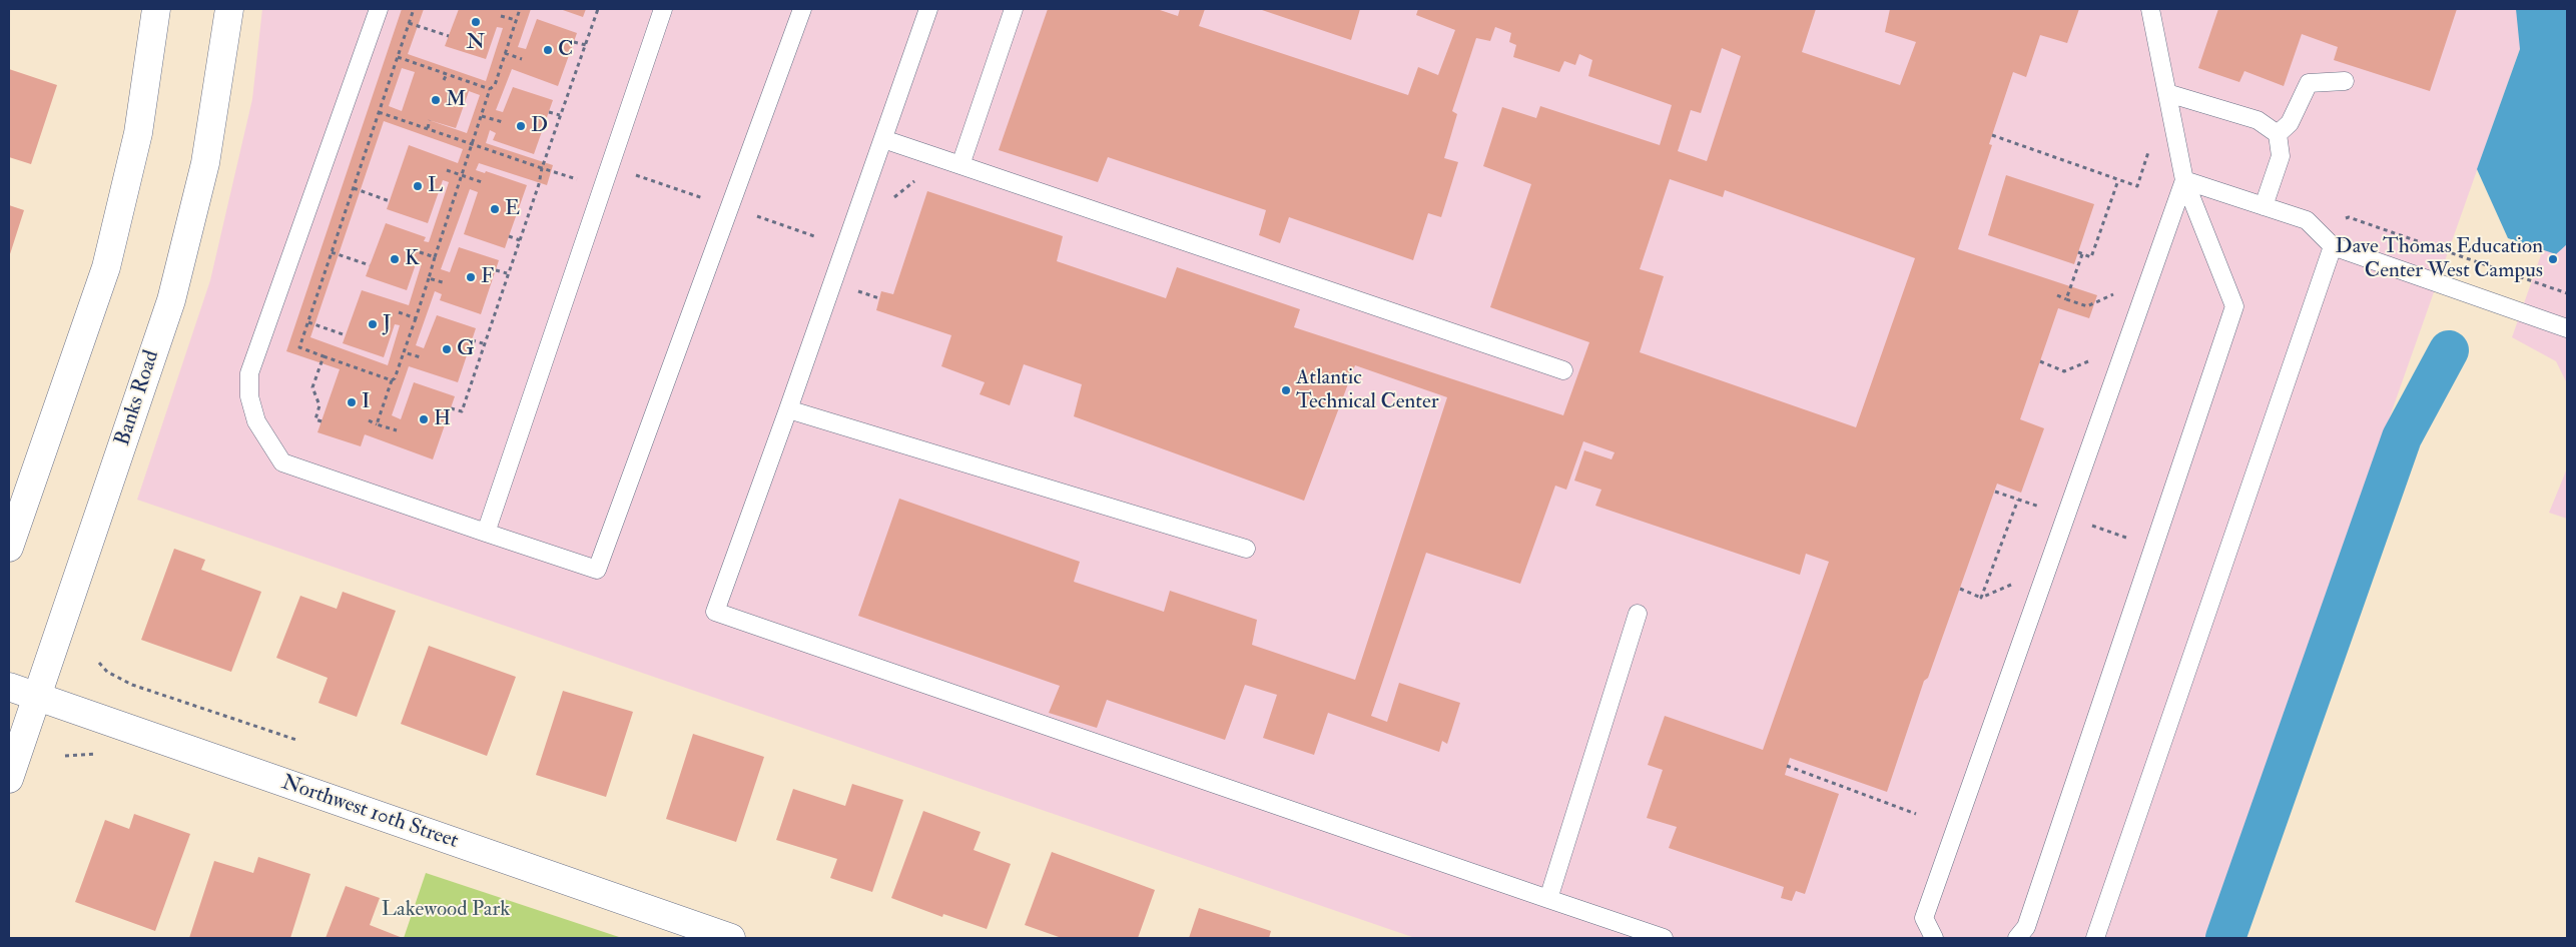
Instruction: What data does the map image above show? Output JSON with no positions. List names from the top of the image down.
{
  "streets": {
    "street": ["Banks Road", "Northwest 10th Street"]
  },
  "crossings": [
    ["Banks Road", "Northwest 10th Street"]
  ],
  "parks": ["Lakewood Park"],
  "places": [
    "N",
    "C",
    "M",
    "D",
    "L",
    "E",
    "K",
    "Dave Thomas Education Center West Campus",
    "F",
    "J",
    "G",
    "Atlantic Technical Center",
    "I",
    "H"
  ]
}
